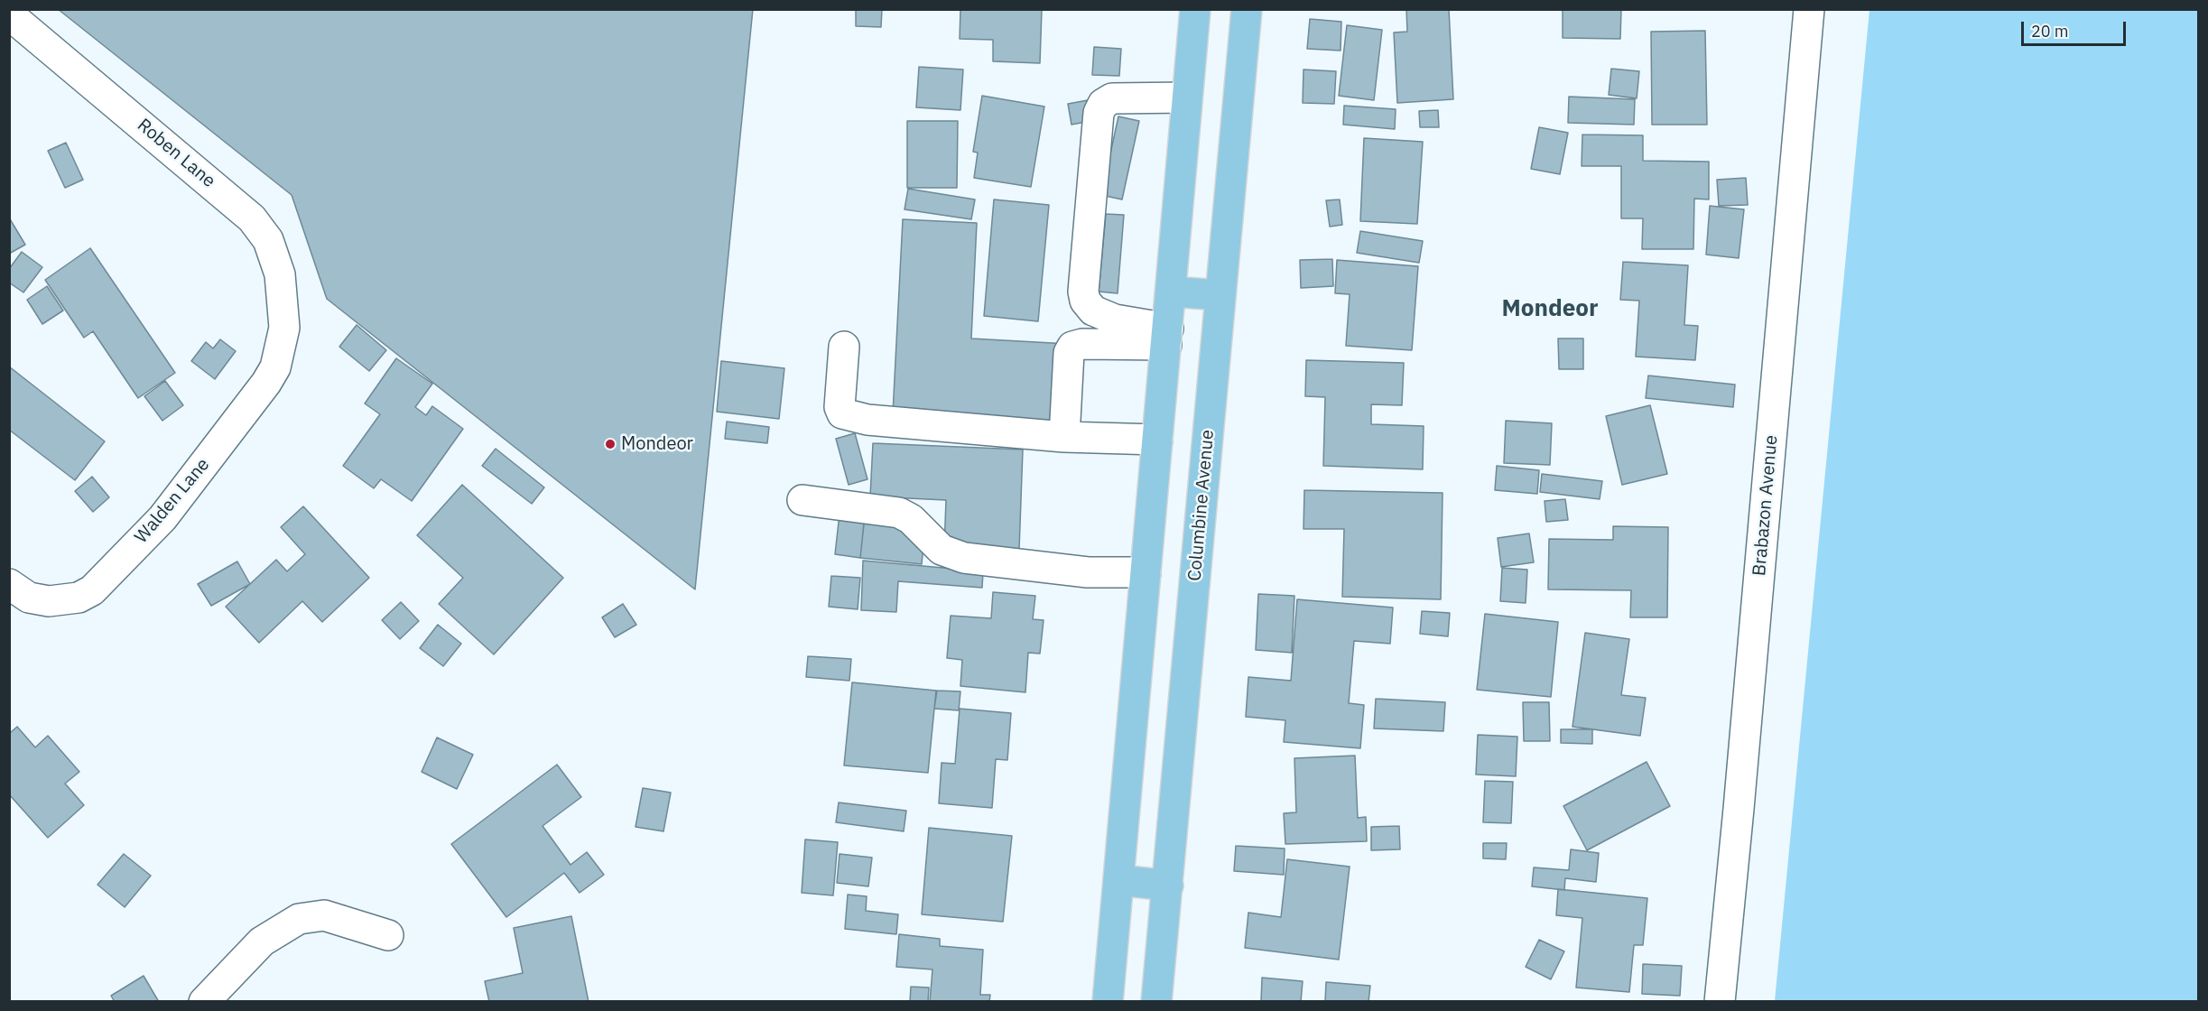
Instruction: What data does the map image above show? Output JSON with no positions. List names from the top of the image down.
{
  "streets": {
    "main road": ["Columbine Avenue"],
    "street": ["Roben Lane", "Walden Lane", "Brabazon Avenue"]
  },
  "crossings": [
    ["Roben Lane", "Walden Lane"]
  ],
  "districts": ["Mondeor"],
  "places": ["Mondeor"],
  "scale_bar": "20 m"
}
